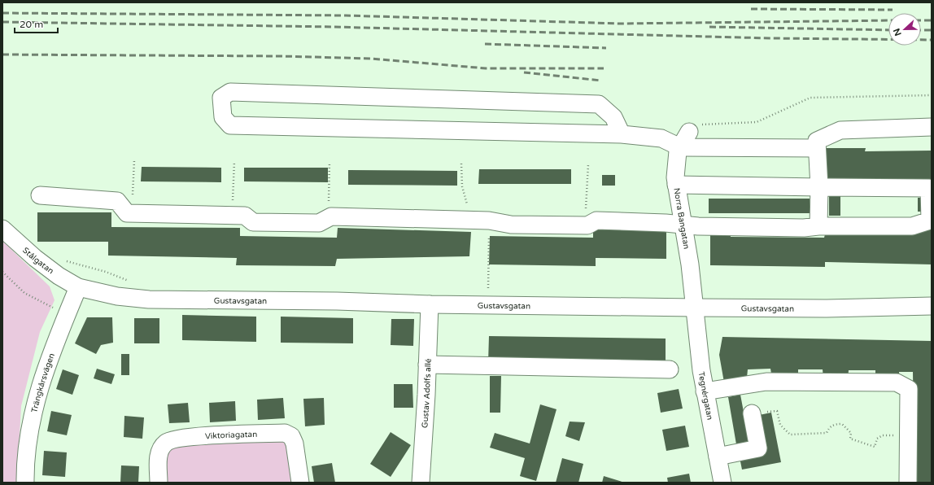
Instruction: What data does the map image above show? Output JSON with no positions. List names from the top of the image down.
{
  "streets": {
    "street": [
      "Norra Bangatan",
      "Stålgatan",
      "Gustavsgatan",
      "Trängkårsvägen",
      "Gustav Adolfs allé",
      "Tegnérgatan",
      "Viktoriagatan"
    ]
  },
  "crossings": [
    ["Norra Bangatan", "Gustavsgatan"],
    ["Norra Bangatan", "Tegnérgatan"],
    ["Stålgatan", "Gustavsgatan"],
    ["Stålgatan", "Trängkårsvägen"],
    ["Gustavsgatan", "Trängkårsvägen"],
    ["Gustavsgatan", "Gustav Adolfs allé"],
    ["Gustavsgatan", "Tegnérgatan"]
  ],
  "scale_bar": "20 m",
  "north": "left"
}
